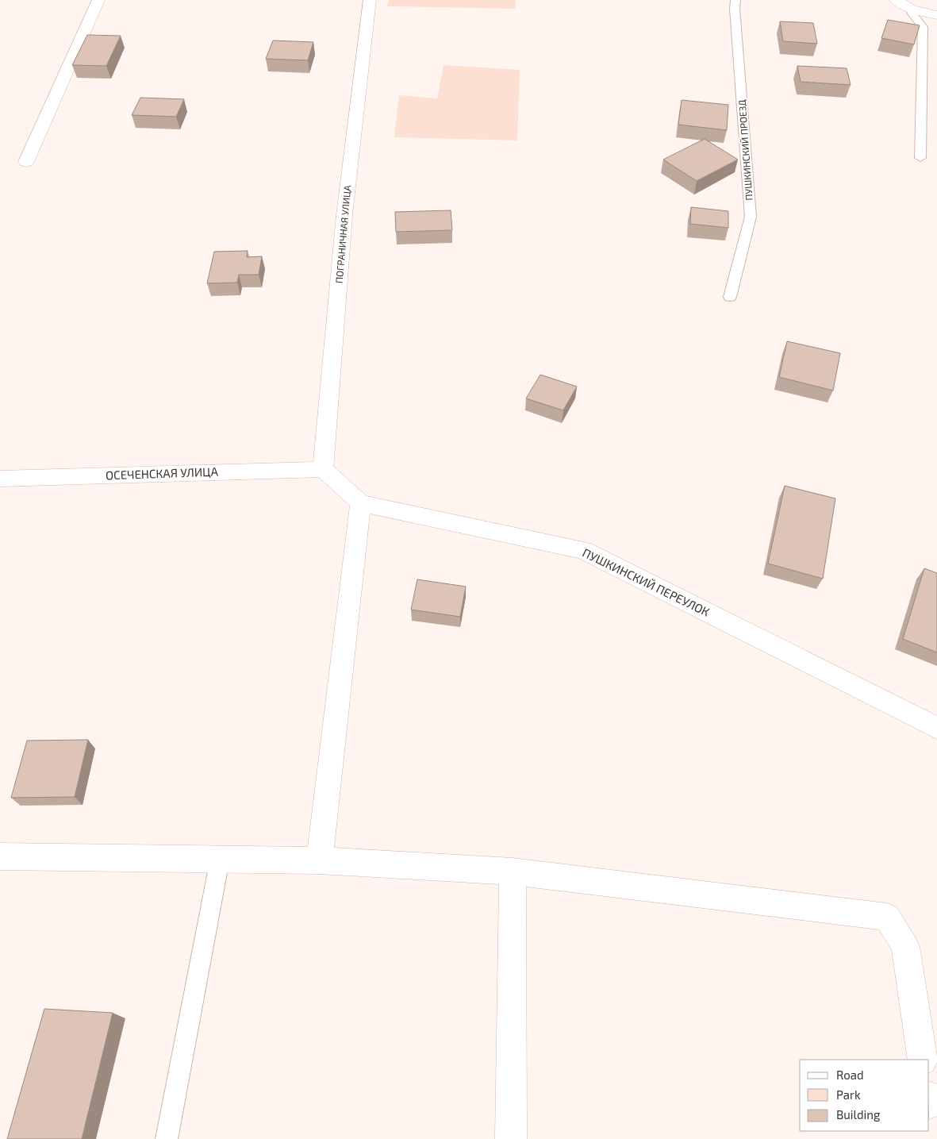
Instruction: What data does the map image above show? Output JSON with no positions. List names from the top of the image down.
{
  "streets": {
    "street": ["ПОГРАНИЧНАЯ УЛИЦА", "ОСЕЧЕНСКАЯ УЛИЦА", "ПУШКИНСКИЙ ПЕРЕУЛОК"],
    "lane": ["ПУШКИНСКИЙ ПРОЕЗД"]
  },
  "crossings": [
    ["ПОГРАНИЧНАЯ УЛИЦА", "ОСЕЧЕНСКАЯ УЛИЦА"]
  ],
  "legend": ["Road", "Park", "Building"]
}
